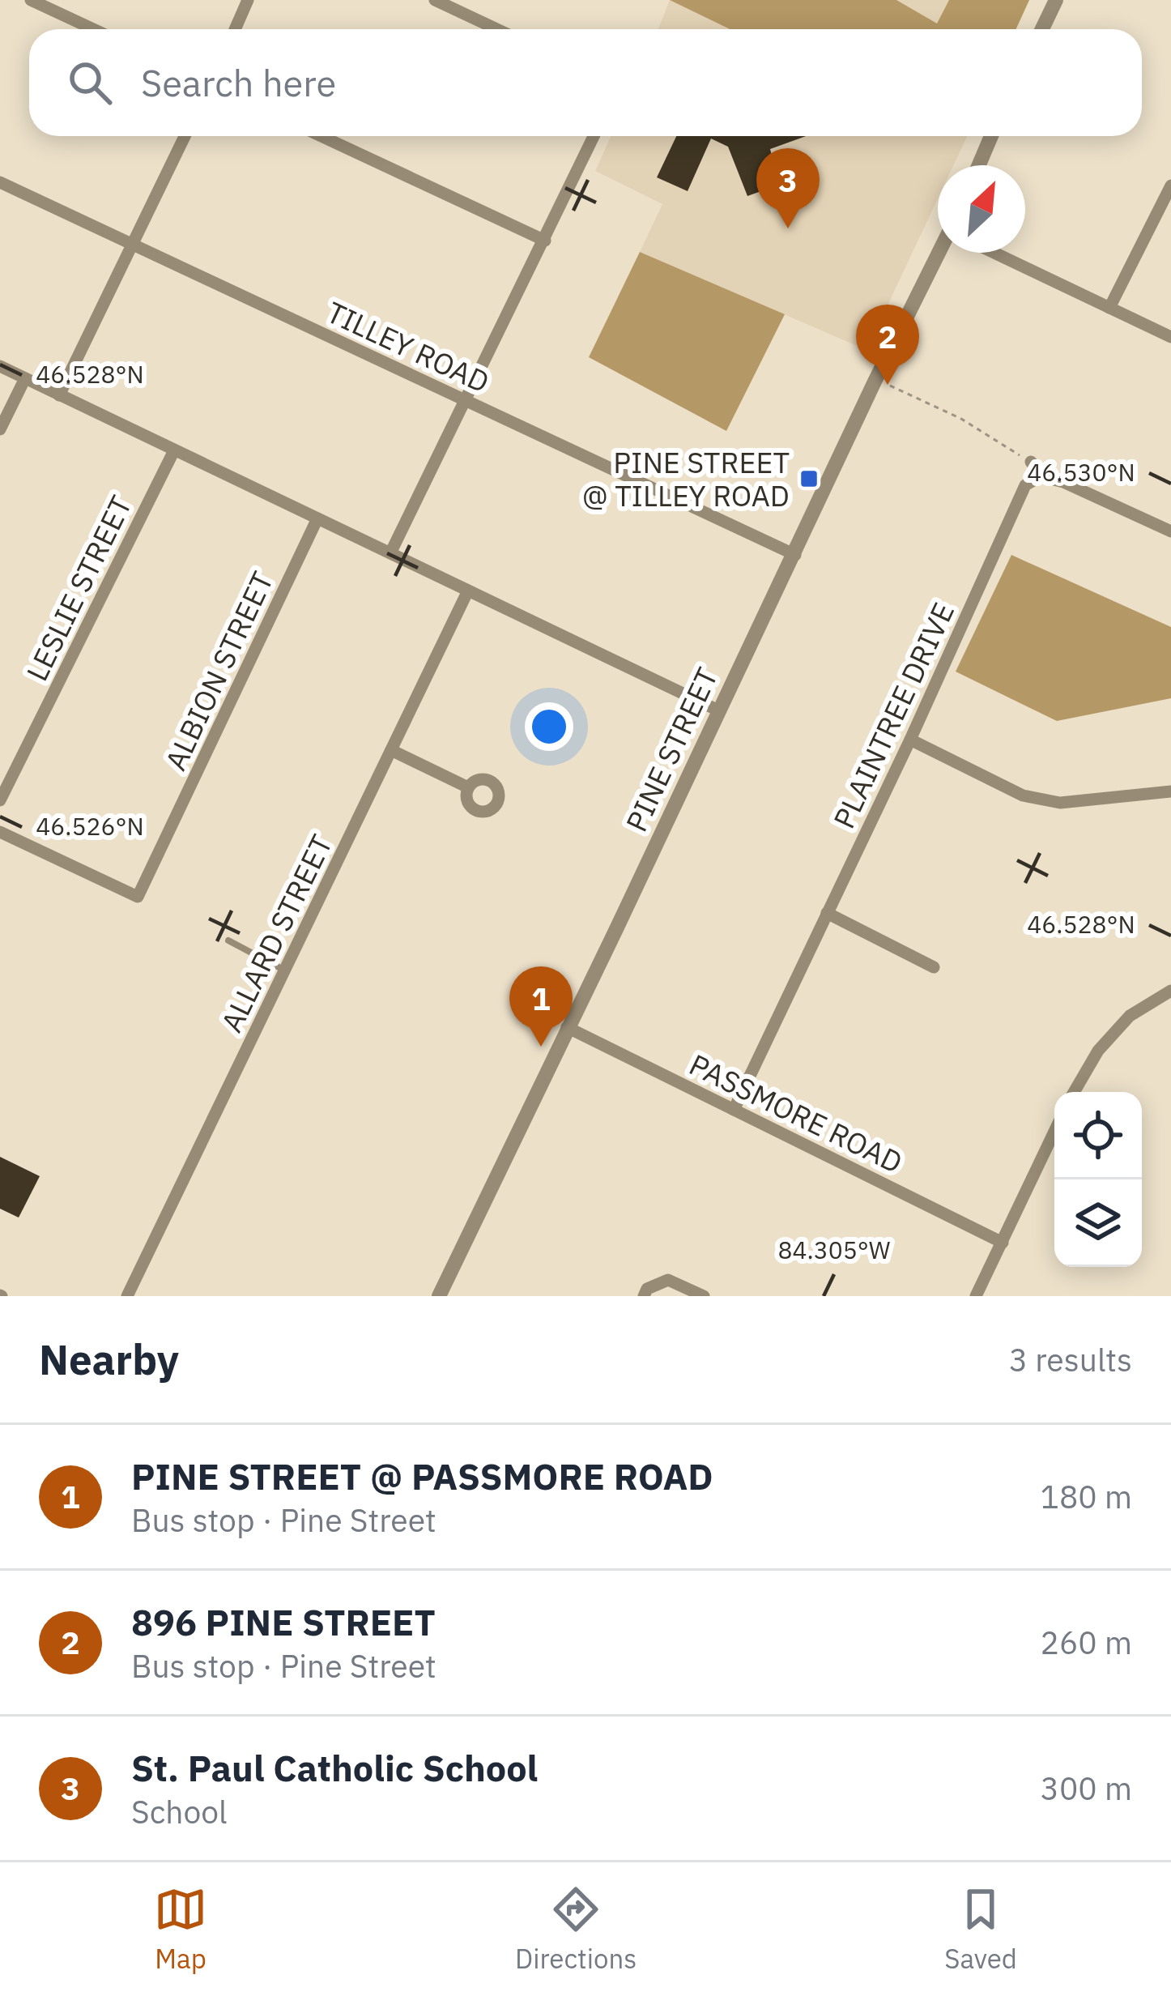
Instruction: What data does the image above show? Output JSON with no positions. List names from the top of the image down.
{
  "streets": {
    "street": [
      "TILLEY ROAD",
      "LESLIE STREET",
      "ALBION STREET",
      "PLAINTREE DRIVE",
      "PINE STREET",
      "ALLARD STREET",
      "PASSMORE ROAD"
    ]
  },
  "crossings": [
    ["TILLEY ROAD", "PINE STREET"],
    ["PLAINTREE DRIVE", "PASSMORE ROAD"],
    ["PINE STREET", "PASSMORE ROAD"]
  ],
  "places": {
    "transit": ["PINE STREET @ TILLEY ROAD"]
  },
  "north": "top right",
  "page": {
    "search": "Search here",
    "pins": ["3", "2", "1"],
    "heading": ["Nearby", "3 results"],
    "list": [
      {
        "mark": "1",
        "name": "PINE STREET @ PASSMORE ROAD",
        "note": "Bus stop · Pine Street",
        "value": "180 m"
      },
      {
        "mark": "2",
        "name": "896 PINE STREET",
        "note": "Bus stop · Pine Street",
        "value": "260 m"
      },
      {
        "mark": "3",
        "name": "St. Paul Catholic School",
        "note": "School",
        "value": "300 m"
      }
    ],
    "nav": ["Map", "Directions", "Saved"]
  },
  "coordinates": [
    "46.528°N",
    "46.530°N",
    "46.526°N",
    "84.305°W"
  ]
}
